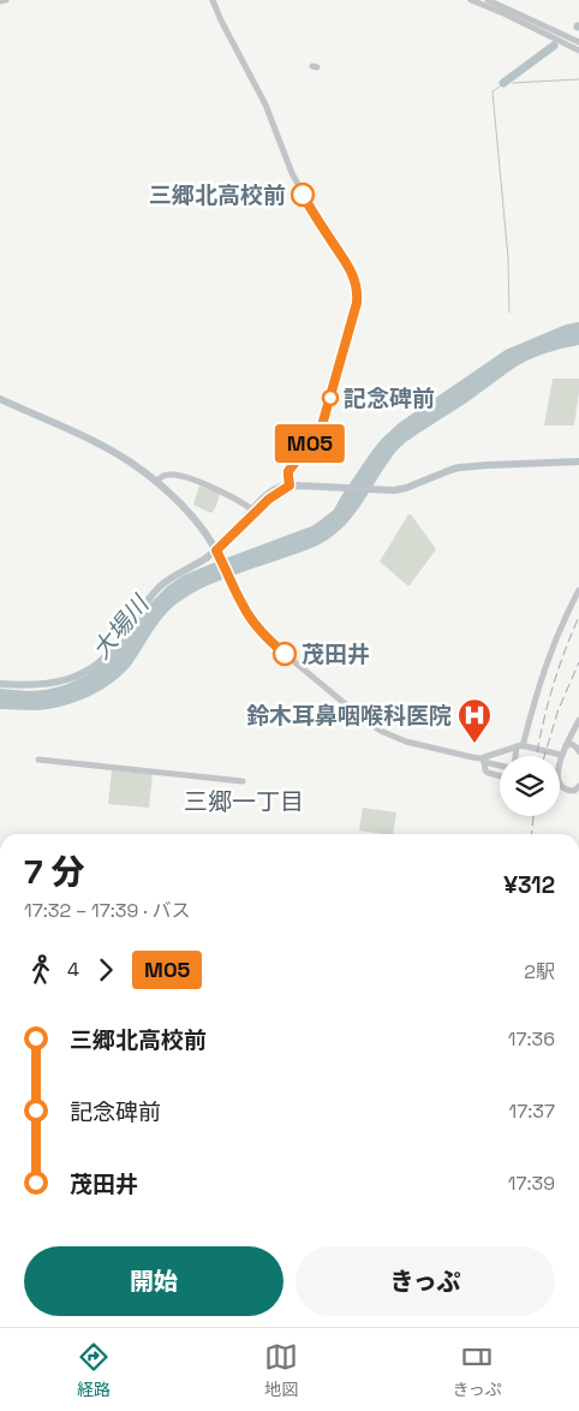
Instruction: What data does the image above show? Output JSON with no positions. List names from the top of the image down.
{
  "districts": ["三郷一丁目"],
  "water": ["大場川"],
  "places": {
    "other": ["三郷北高校前", "記念碑前", "茂田井"],
    "hospital": ["鈴木耳鼻咽喉科医院"]
  },
  "lines": ["bus line M05"],
  "page": {
    "on_map": "M05",
    "heading": ["7 分", "17:32 – 17:39 · バス", "¥312"],
    "legs": ["4", "M05", "2駅"],
    "list": [
      {
        "name": "三郷北高校前",
        "value": "17:36"
      },
      {
        "name": "記念碑前",
        "value": "17:37"
      },
      {
        "name": "茂田井",
        "value": "17:39"
      }
    ],
    "buttons": ["開始", "きっぷ"],
    "tabs": ["経路", "地図", "きっぷ"]
  }
}
